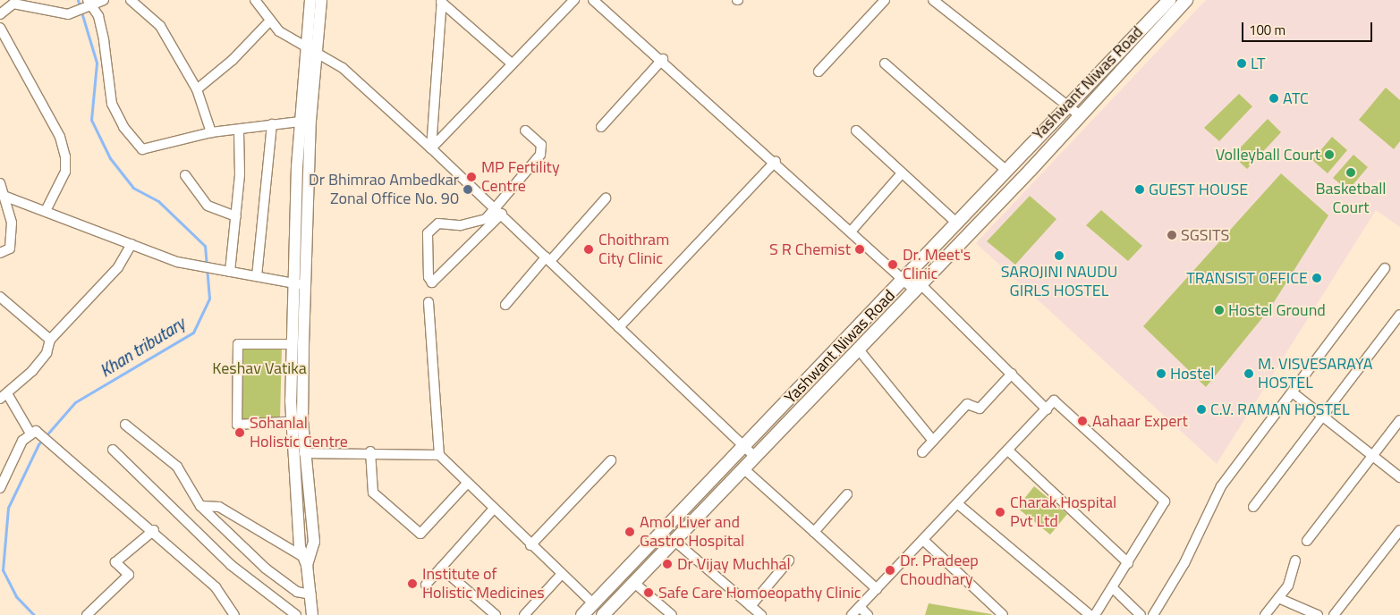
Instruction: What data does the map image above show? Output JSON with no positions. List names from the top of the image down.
{
  "streets": {
    "main road": ["Yashwant Niwas Road"]
  },
  "water": ["Khan tributary"],
  "parks": ["Keshav Vatika"],
  "places": [
    "LT",
    "ATC",
    "Volleyball Court",
    "Basketball Court",
    "MP Fertility Centre",
    "Dr Bhimrao Ambedkar Zonal Office No. 90",
    "GUEST HOUSE",
    "SGSITS",
    "Choithram City Clinic",
    "S R Chemist",
    "SAROJINI NAUDU GIRLS HOSTEL",
    "Dr. Meet's Clinic",
    "TRANSIST OFFICE",
    "Hostel Ground",
    "Hostel",
    "M. VISVESARAYA HOSTEL",
    "C.V. RAMAN HOSTEL",
    "Aahaar Expert",
    "Sohanlal Holistic Centre",
    "Charak Hospital Pvt Ltd",
    "Amol Liver and Gastro Hospital",
    "Dr Vijay Muchhal",
    "Dr. Pradeep Choudhary",
    "Institute of Holistic Medicines",
    "Safe Care Homoeopathy Clinic"
  ],
  "scale_bar": "100 m"
}
